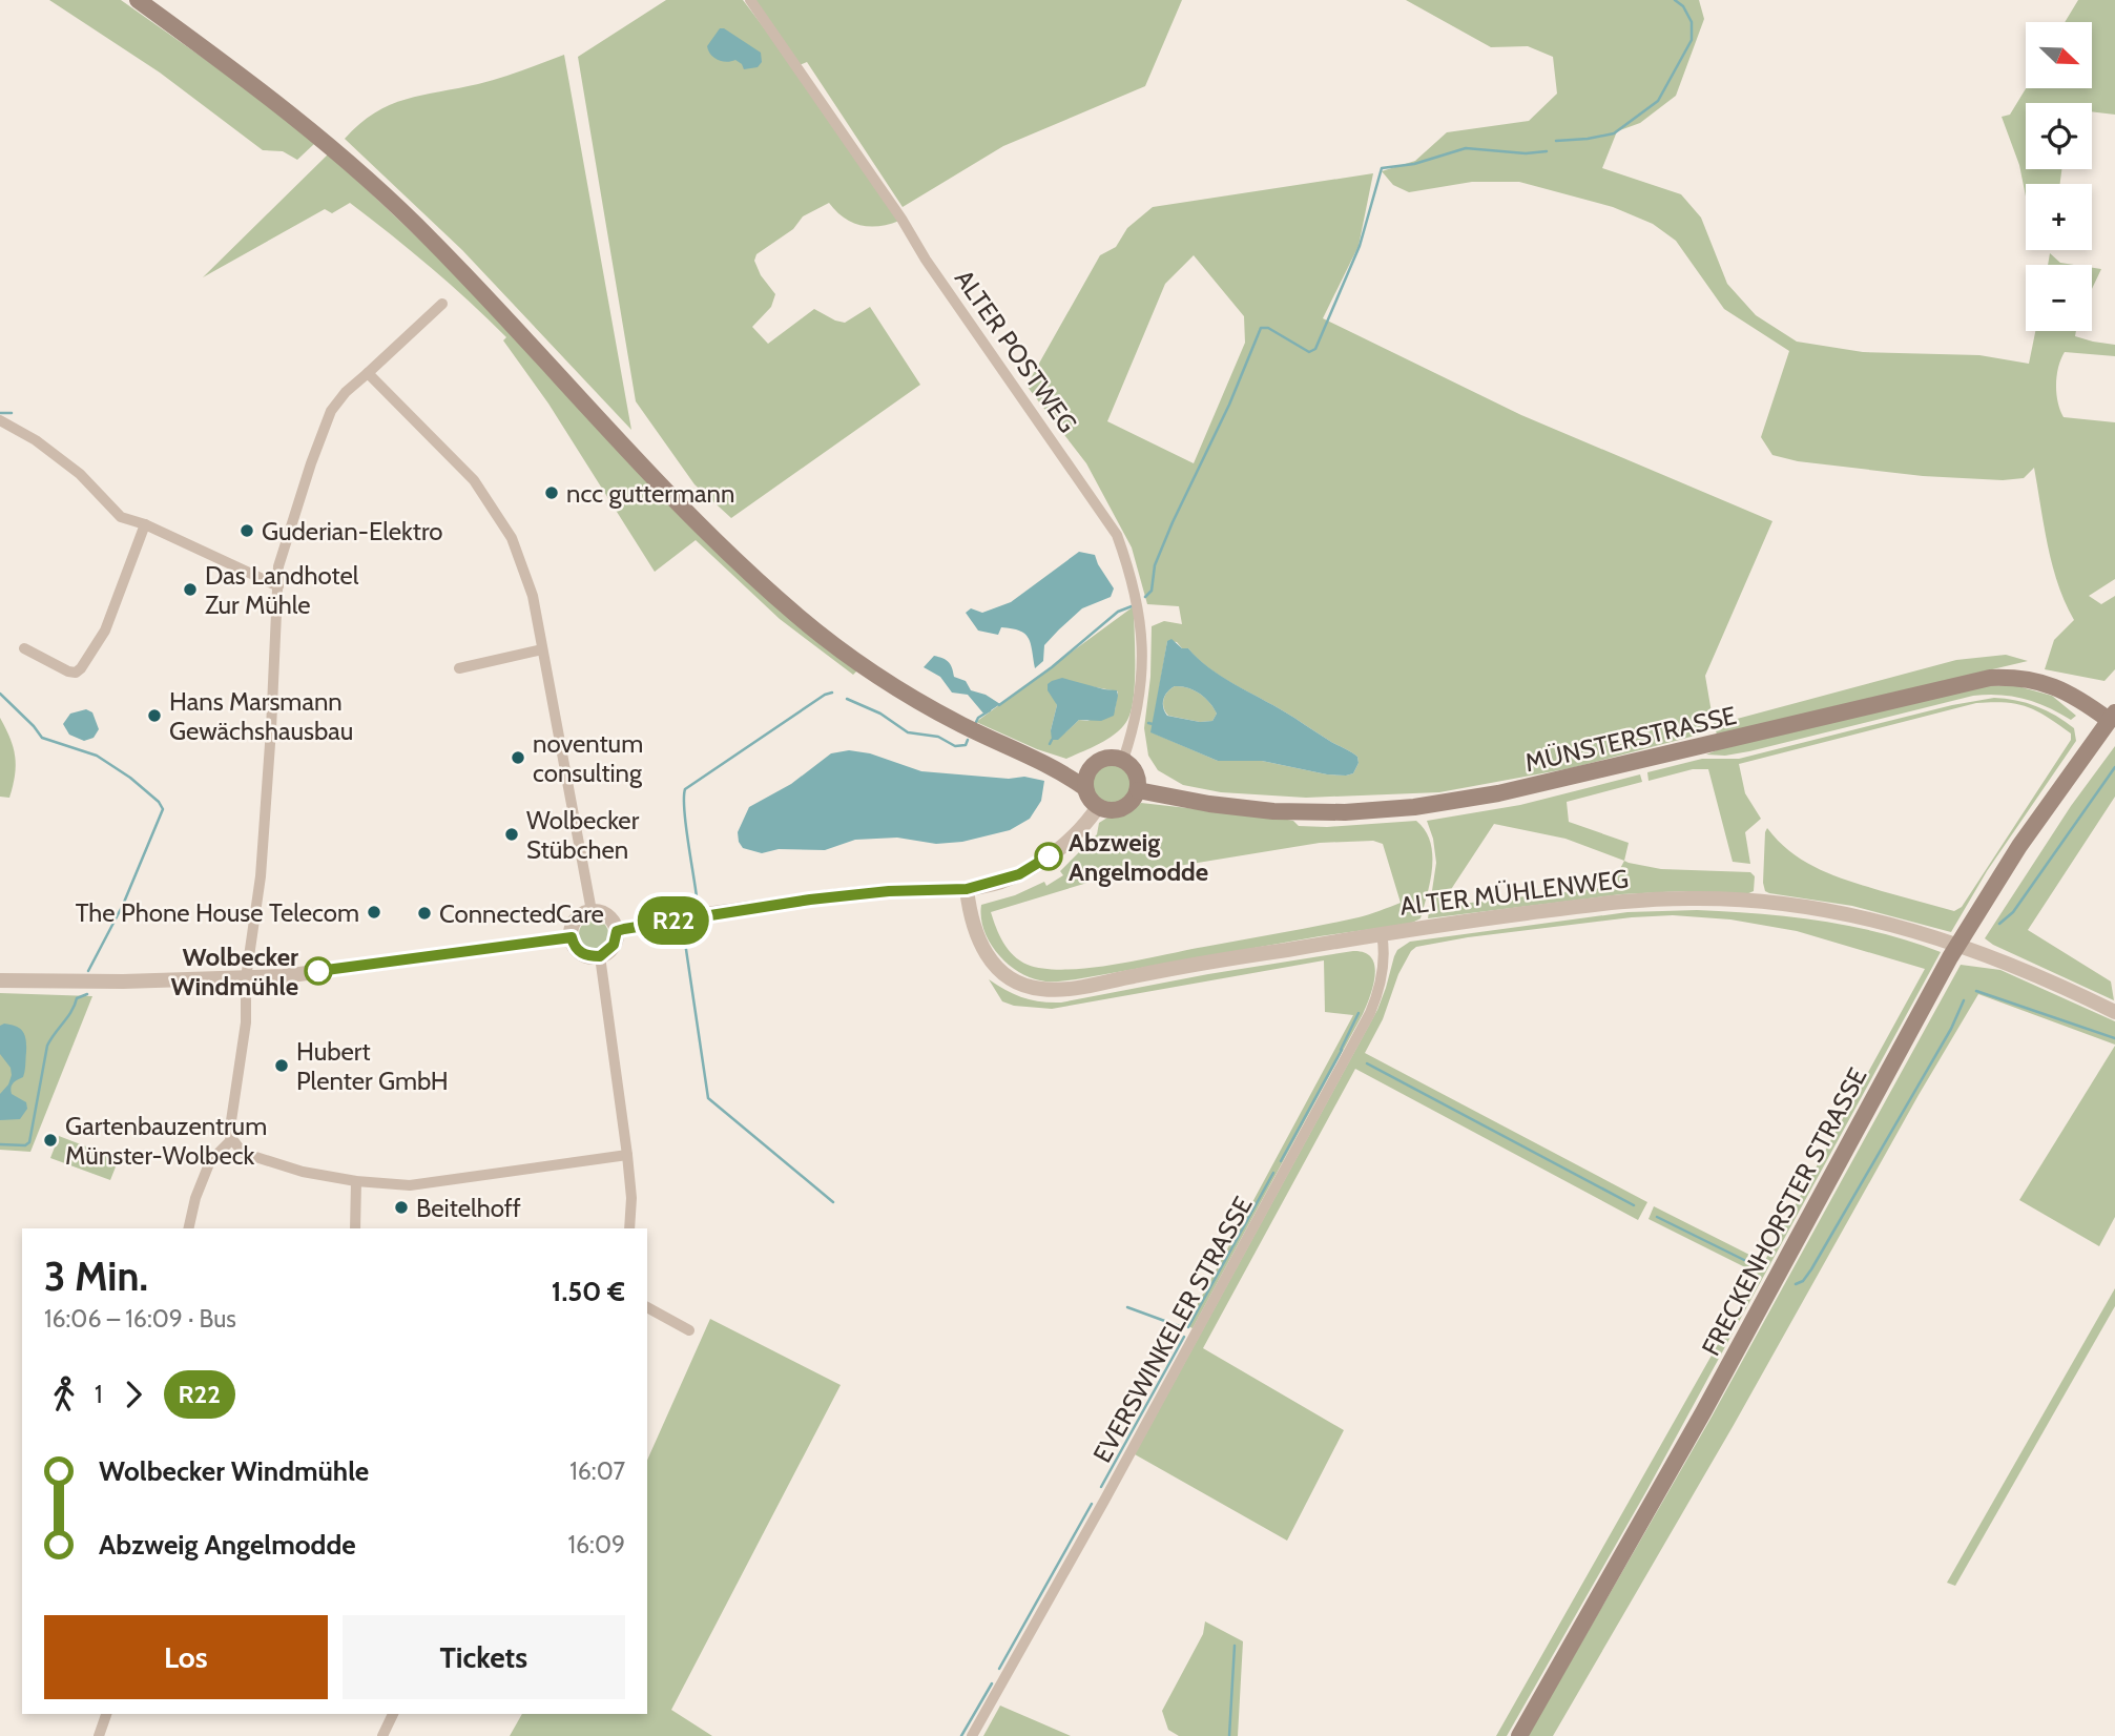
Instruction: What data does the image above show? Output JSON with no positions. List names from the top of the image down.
{
  "streets": {
    "main road": ["MÜNSTERSTRASSE", "FRECKENHORSTER STRASSE"],
    "street": ["ALTER POSTWEG", "ALTER MÜHLENWEG", "EVERSWINKELER STRASSE"]
  },
  "crossings": [
    ["ALTER POSTWEG", "MÜNSTERSTRASSE"],
    ["MÜNSTERSTRASSE", "FRECKENHORSTER STRASSE"],
    ["ALTER MÜHLENWEG", "EVERSWINKELER STRASSE"]
  ],
  "places": [
    "ncc guttermann",
    "Guderian-Elektro",
    "Das Landhotel Zur Mühle",
    "Hans Marsmann Gewächshausbau",
    "noventum consulting",
    "Wolbecker Stübchen",
    "Abzweig Angelmodde",
    "The Phone House Telecom",
    "ConnectedCare",
    "Wolbecker Windmühle",
    "Hubert Plenter GmbH",
    "Gartenbauzentrum Münster-Wolbeck",
    "Beitelhoff"
  ],
  "lines": ["bus line R22"],
  "north": "bottom right",
  "page": {
    "on_map": "R22",
    "map_buttons": ["+", "−"],
    "heading": ["3 Min.", "16:06 – 16:09 · Bus", "1.50 €"],
    "legs": ["1", "R22"],
    "list": [
      {
        "name": "Wolbecker Windmühle",
        "value": "16:07"
      },
      {
        "name": "Abzweig Angelmodde",
        "value": "16:09"
      }
    ],
    "buttons": ["Los", "Tickets"]
  }
}
